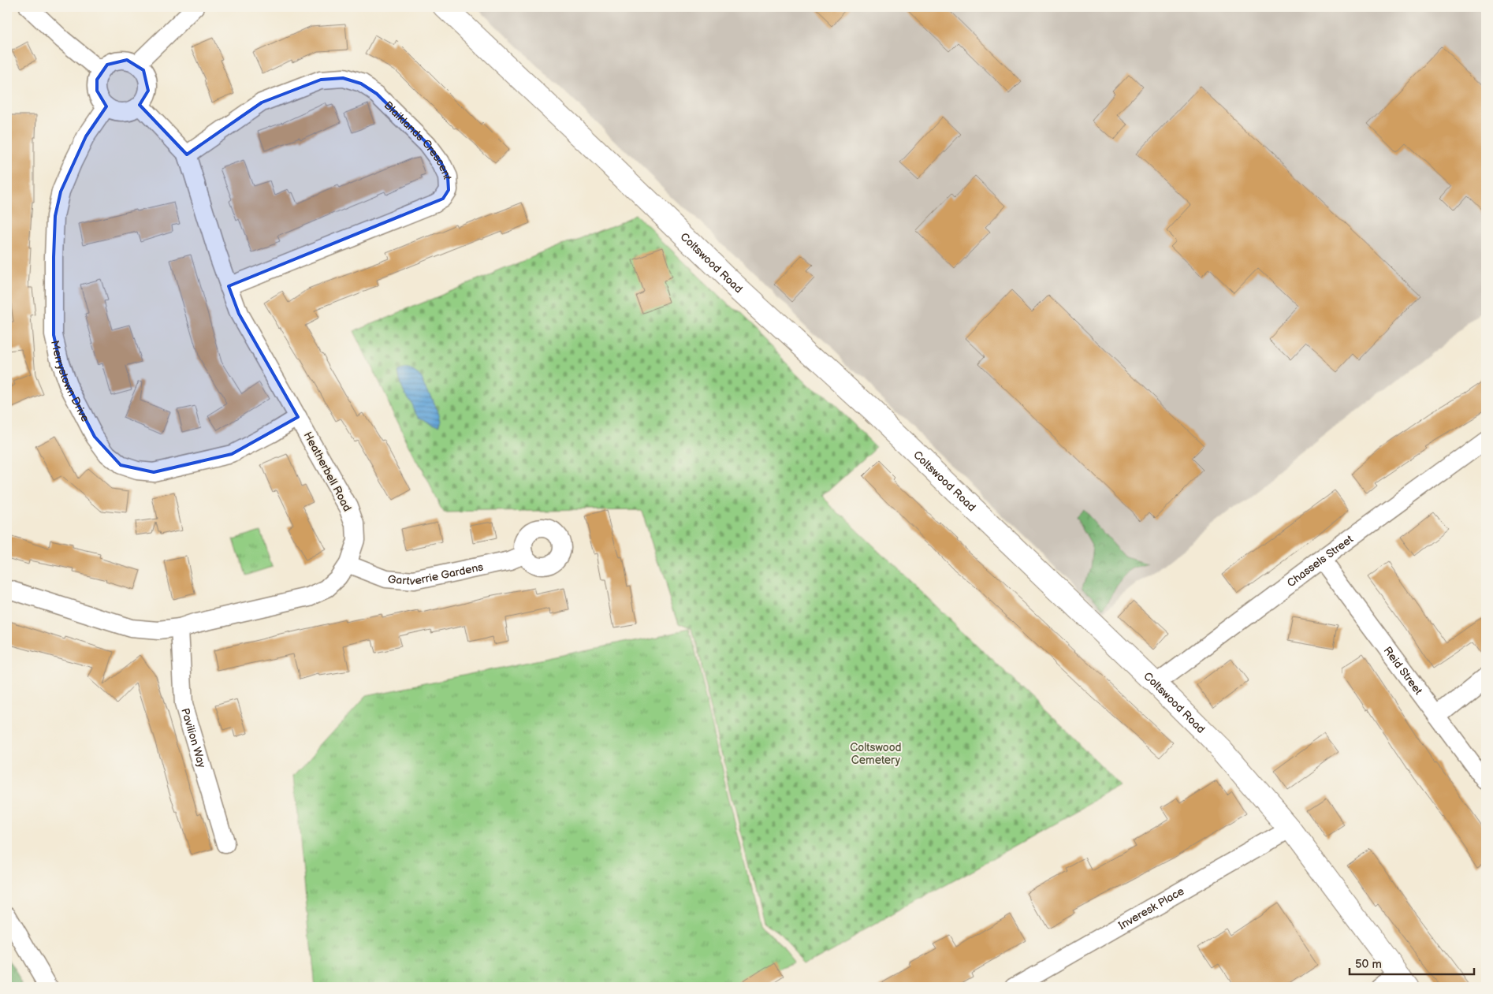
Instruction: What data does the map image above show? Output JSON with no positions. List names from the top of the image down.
{
  "streets": {
    "main road": ["Coltswood Road"],
    "street": [
      "Blaiklands Crescent",
      "Merrystown Drive",
      "Heatherbell Road",
      "Chassels Street",
      "Gartverrie Gardens",
      "Reid Street",
      "Pavilion Way",
      "Inveresk Place"
    ]
  },
  "crossings": [
    ["Blaiklands Crescent", "Heatherbell Road"],
    ["Coltswood Road", "Chassels Street"],
    ["Coltswood Road", "Inveresk Place"],
    ["Merrystown Drive", "Heatherbell Road"],
    ["Heatherbell Road", "Gartverrie Gardens"],
    ["Heatherbell Road", "Pavilion Way"],
    ["Chassels Street", "Reid Street"]
  ],
  "parks": ["Coltswood Cemetery"],
  "scale_bar": "50 m"
}
